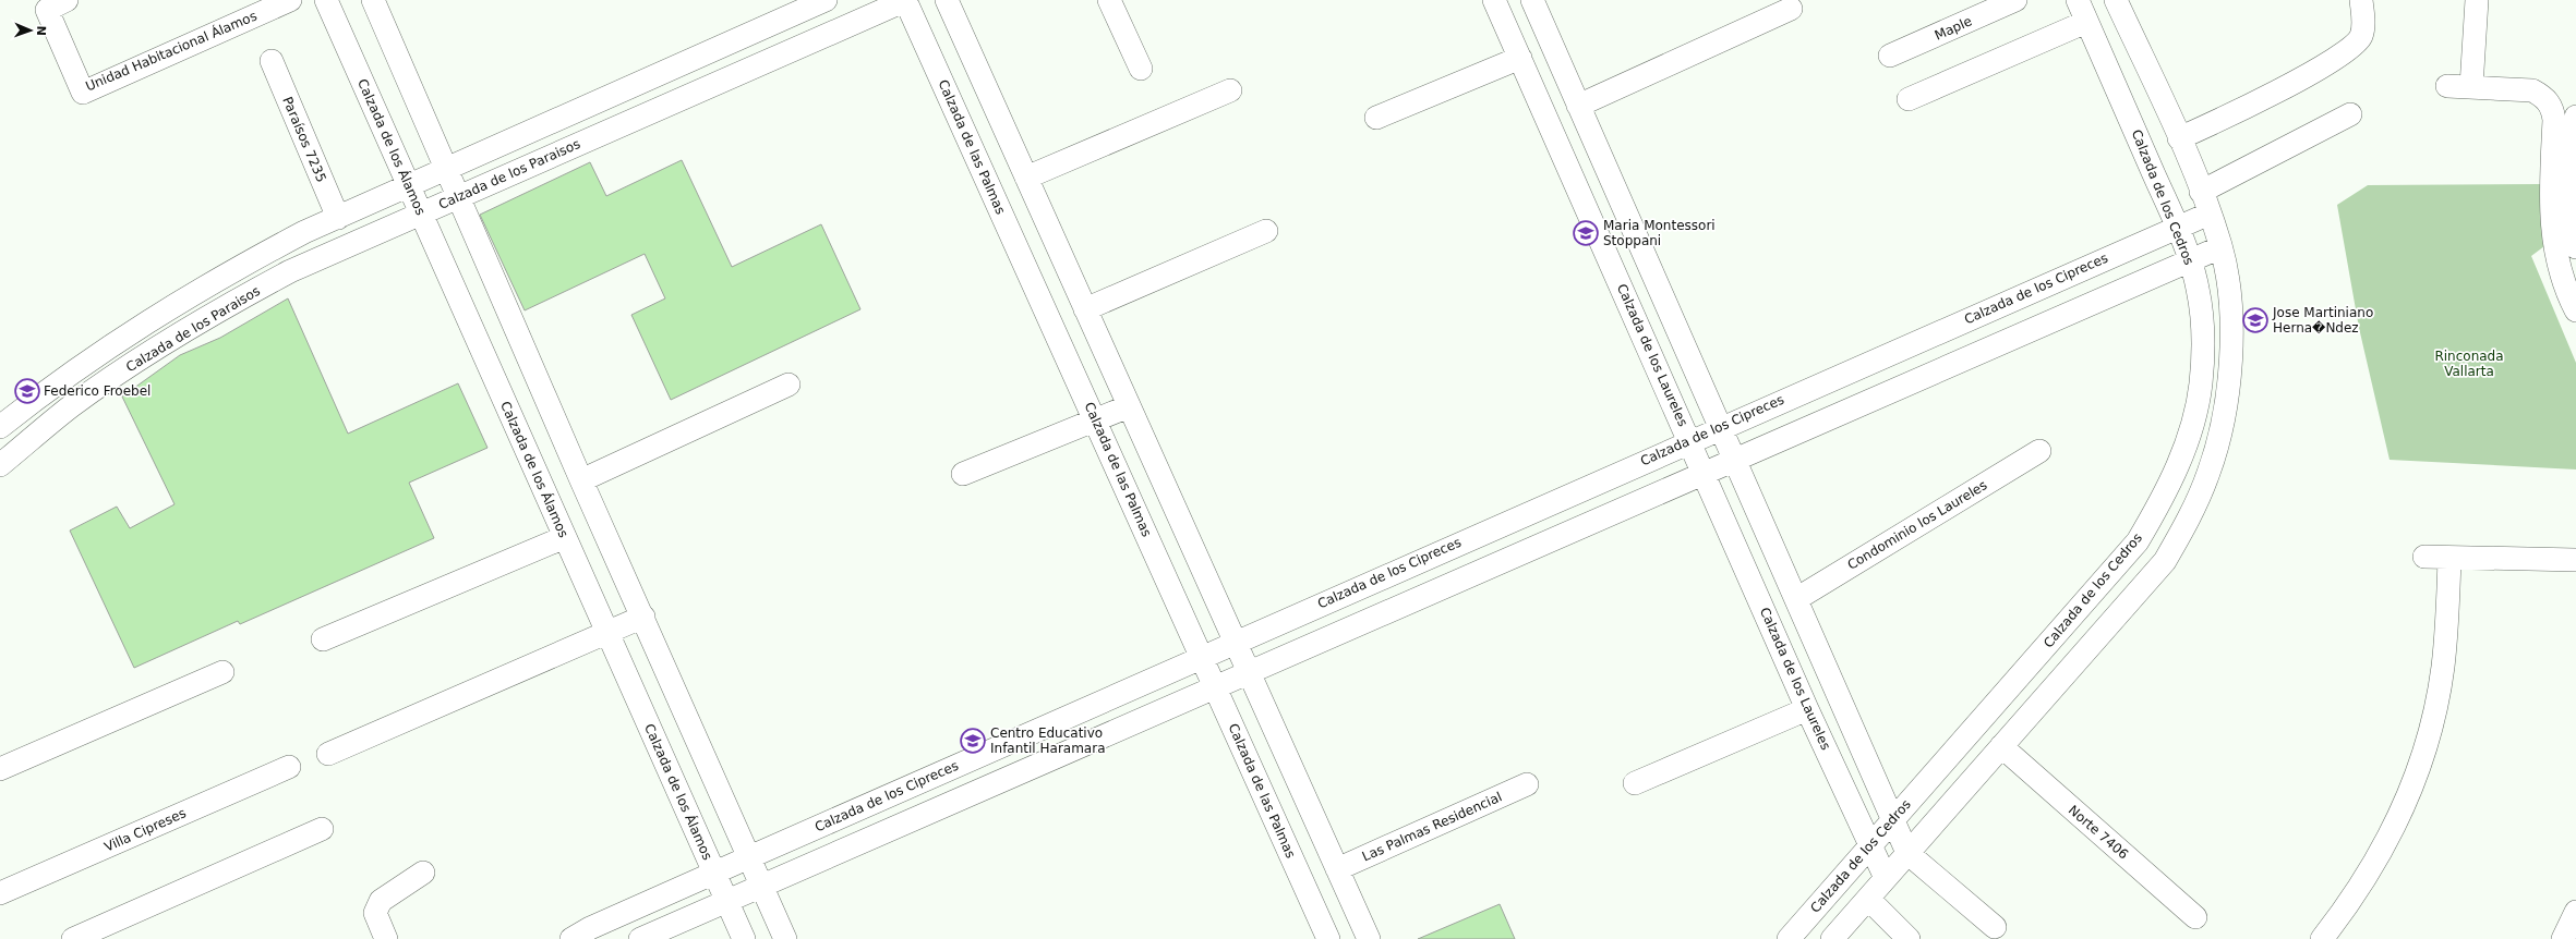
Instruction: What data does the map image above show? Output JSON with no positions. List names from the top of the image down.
{
  "streets": {
    "street": [
      "Maple",
      "Unidad Habitacional Álamos",
      "Paraísos 7235",
      "Calzada de los Álamos",
      "Calzada de las Palmas",
      "Calzada de los Paraisos",
      "Calzada de los Cedros",
      "Calzada de los Cipreces",
      "Calzada de los Laureles",
      "Condominio los Laureles",
      "Las Palmas Residencial",
      "Villa Cipreses",
      "Norte 7406"
    ]
  },
  "crossings": [
    ["Calzada de los Álamos", "Calzada de los Paraisos"],
    ["Calzada de los Álamos", "Calzada de los Cipreces"],
    ["Calzada de las Palmas", "Calzada de los Paraisos"],
    ["Calzada de las Palmas", "Calzada de los Cipreces"],
    ["Calzada de los Cedros", "Calzada de los Cipreces"],
    ["Calzada de los Cedros", "Calzada de los Laureles"],
    ["Calzada de los Cipreces", "Calzada de los Laureles"]
  ],
  "parks": ["Rinconada Vallarta"],
  "places": {
    "school or university": [
      "Maria Montessori Stoppani",
      "Jose Martiniano Herna�Ndez",
      "Federico Froebel",
      "Centro Educativo Infantil Haramara"
    ]
  },
  "north": "right"
}
